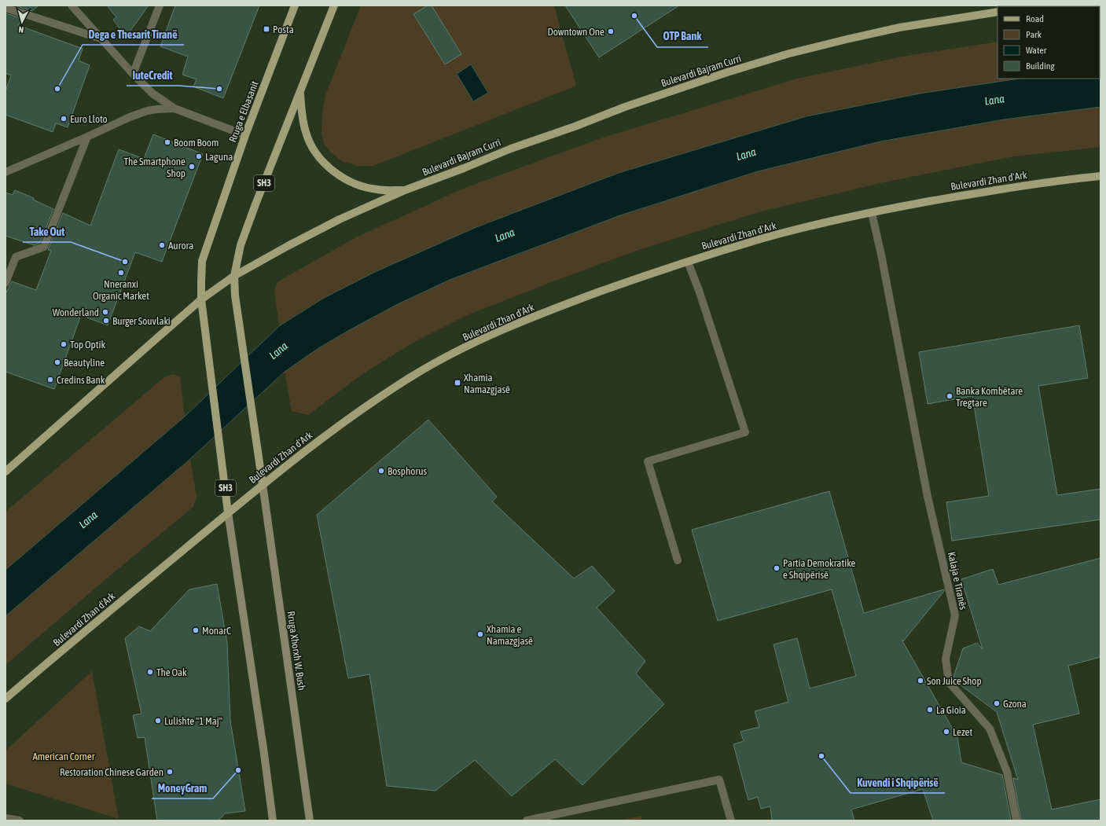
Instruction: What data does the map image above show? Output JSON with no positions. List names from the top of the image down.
{
  "streets": {
    "main road": [
      "Bulevardi Bajram Curri",
      "Rruga e Elbasanit",
      "Bulevardi Zhan d'Ark",
      "SH3",
      "Rruga Xhorxh W. Bush"
    ],
    "street": ["Kalaja e Tiranës"]
  },
  "crossings": [
    ["Bulevardi Bajram Curri", "Rruga e Elbasanit"],
    ["Bulevardi Bajram Curri", "SH3"],
    ["Rruga e Elbasanit", "SH3"],
    ["Bulevardi Zhan d'Ark", "SH3"],
    ["Bulevardi Zhan d'Ark", "Kalaja e Tiranës"],
    ["Bulevardi Zhan d'Ark", "Rruga Xhorxh W. Bush"],
    ["SH3", "Rruga Xhorxh W. Bush"]
  ],
  "water": ["Lana"],
  "parks": ["American Corner"],
  "places": {
    "other": [
      "OTP Bank",
      "Downtown One",
      "Dega e Thesarit Tiranë",
      "IuteCredit",
      "Euro Lloto",
      "Boom Boom",
      "Laguna",
      "The Smartphone Shop",
      "Aurora",
      "Take Out",
      "Nneranxi Organic Market",
      "Wonderland",
      "Burger Souvlaki",
      "Top Optik",
      "Beautyline",
      "Credins Bank",
      "Banka Kombëtare Tregtare",
      "Bosphorus",
      "Partia Demokratike e Shqipërisë",
      "MonarC",
      "Xhamia e Namazgjasë",
      "The Oak",
      "Son Juice Shop",
      "Gzona",
      "La Gioia",
      "Lulishte \"1 Maj\"",
      "Lezet",
      "Kuvendi i Shqipërisë",
      "MoneyGram",
      "Restoration Chinese Garden"
    ],
    "transit": ["Posta", "Xhamia Namazgjasë"]
  },
  "legend": [
    "Road",
    "Park",
    "Water",
    "Building"
  ],
  "north": "bottom"
}
